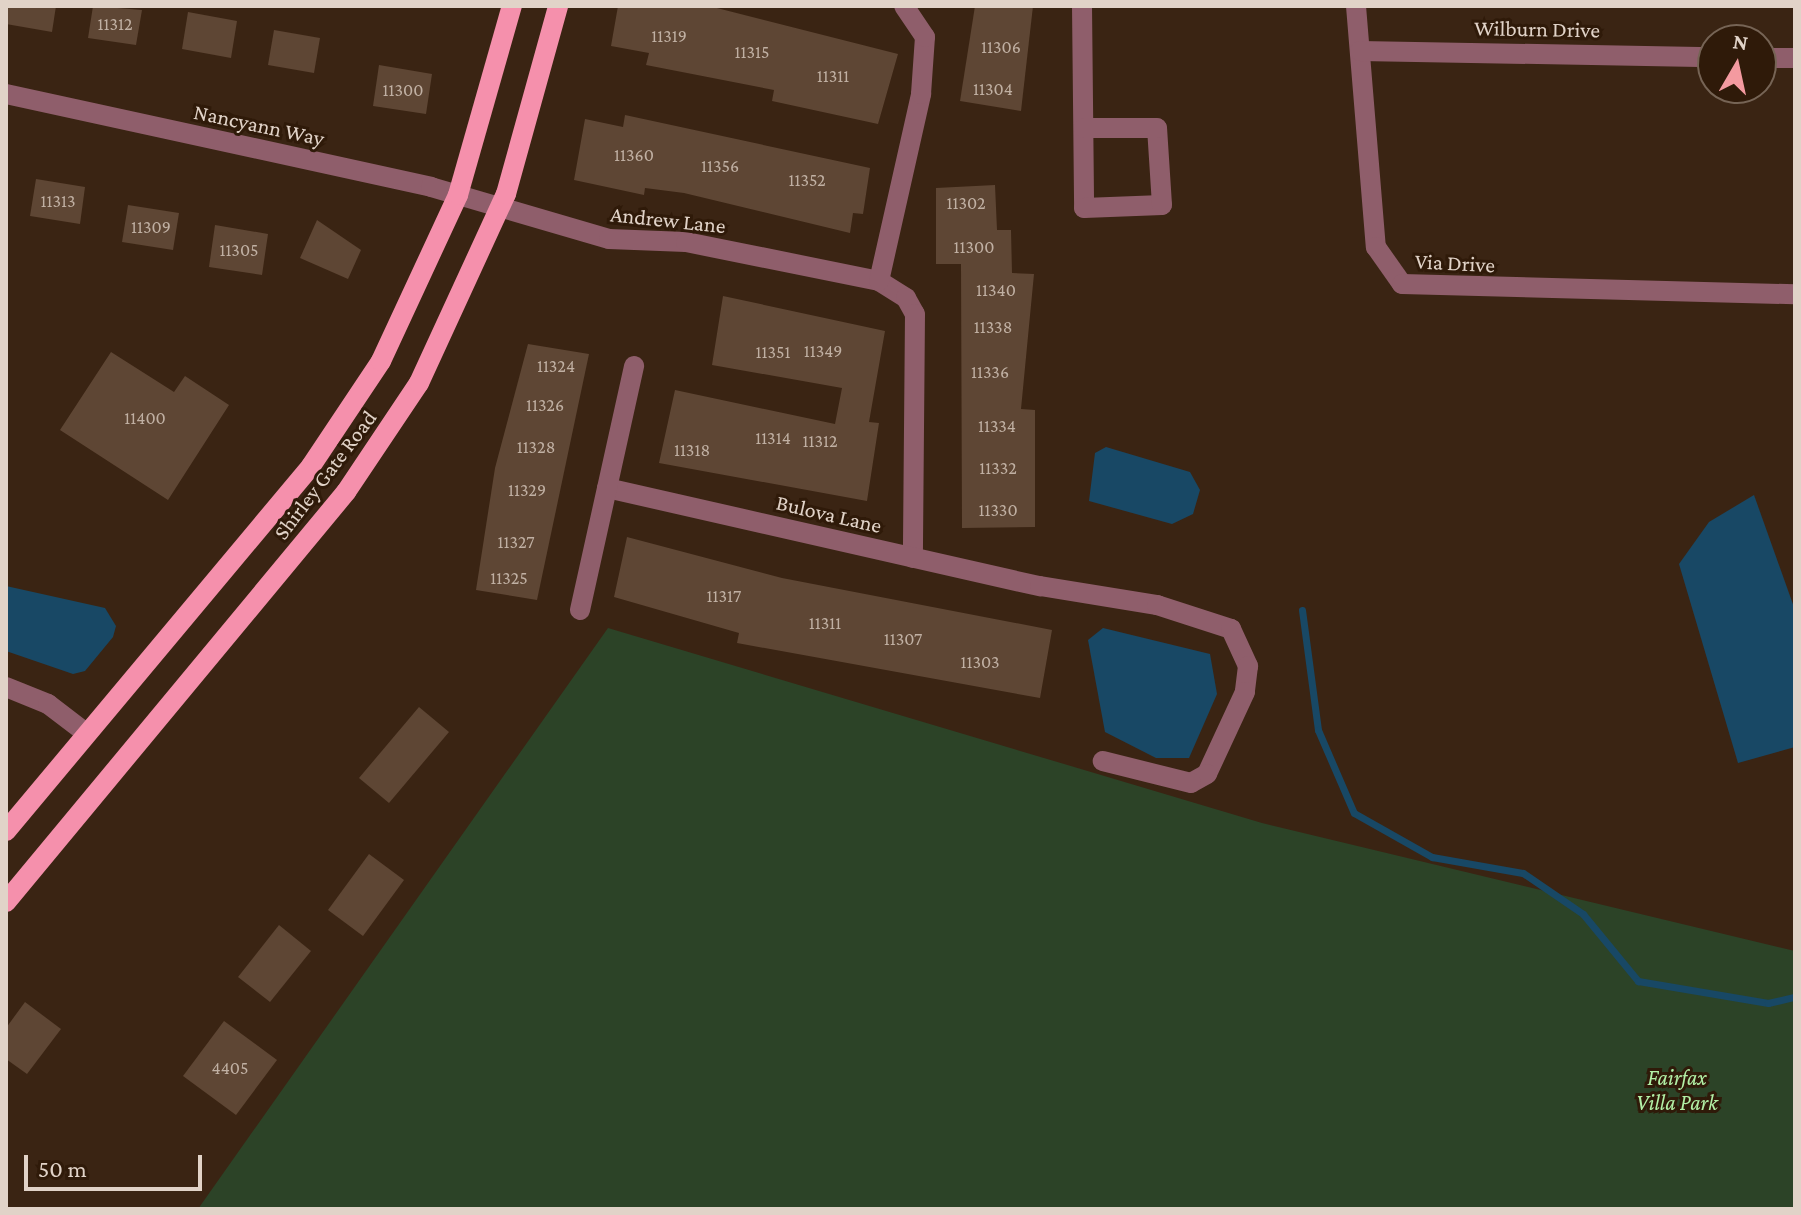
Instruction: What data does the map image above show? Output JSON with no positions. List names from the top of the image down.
{
  "streets": {
    "main road": ["Shirley Gate Road"],
    "street": [
      "Wilburn Drive",
      "Nancyann Way",
      "Andrew Lane",
      "Via Drive",
      "Bulova Lane"
    ]
  },
  "crossings": [
    ["Wilburn Drive", "Via Drive"],
    ["Nancyann Way", "Andrew Lane"],
    ["Nancyann Way", "Shirley Gate Road"],
    ["Andrew Lane", "Shirley Gate Road"],
    ["Andrew Lane", "Bulova Lane"]
  ],
  "parks": ["Fairfax Villa Park"],
  "house_numbers": [
    "11312",
    "11319",
    "11306",
    "11315",
    "11311",
    "11304",
    "11300",
    "11360",
    "11356",
    "11352",
    "11313",
    "11302",
    "11309",
    "11300",
    "11305",
    "11340",
    "11338",
    "11349",
    "11351",
    "11324",
    "11336",
    "11326",
    "11400",
    "11334",
    "11314",
    "11312",
    "11328",
    "11318",
    "11332",
    "11329",
    "11330",
    "11327",
    "11325",
    "11317",
    "11311",
    "11307",
    "11303",
    "4405"
  ],
  "scale_bar": "50 m",
  "north": "top"
}
